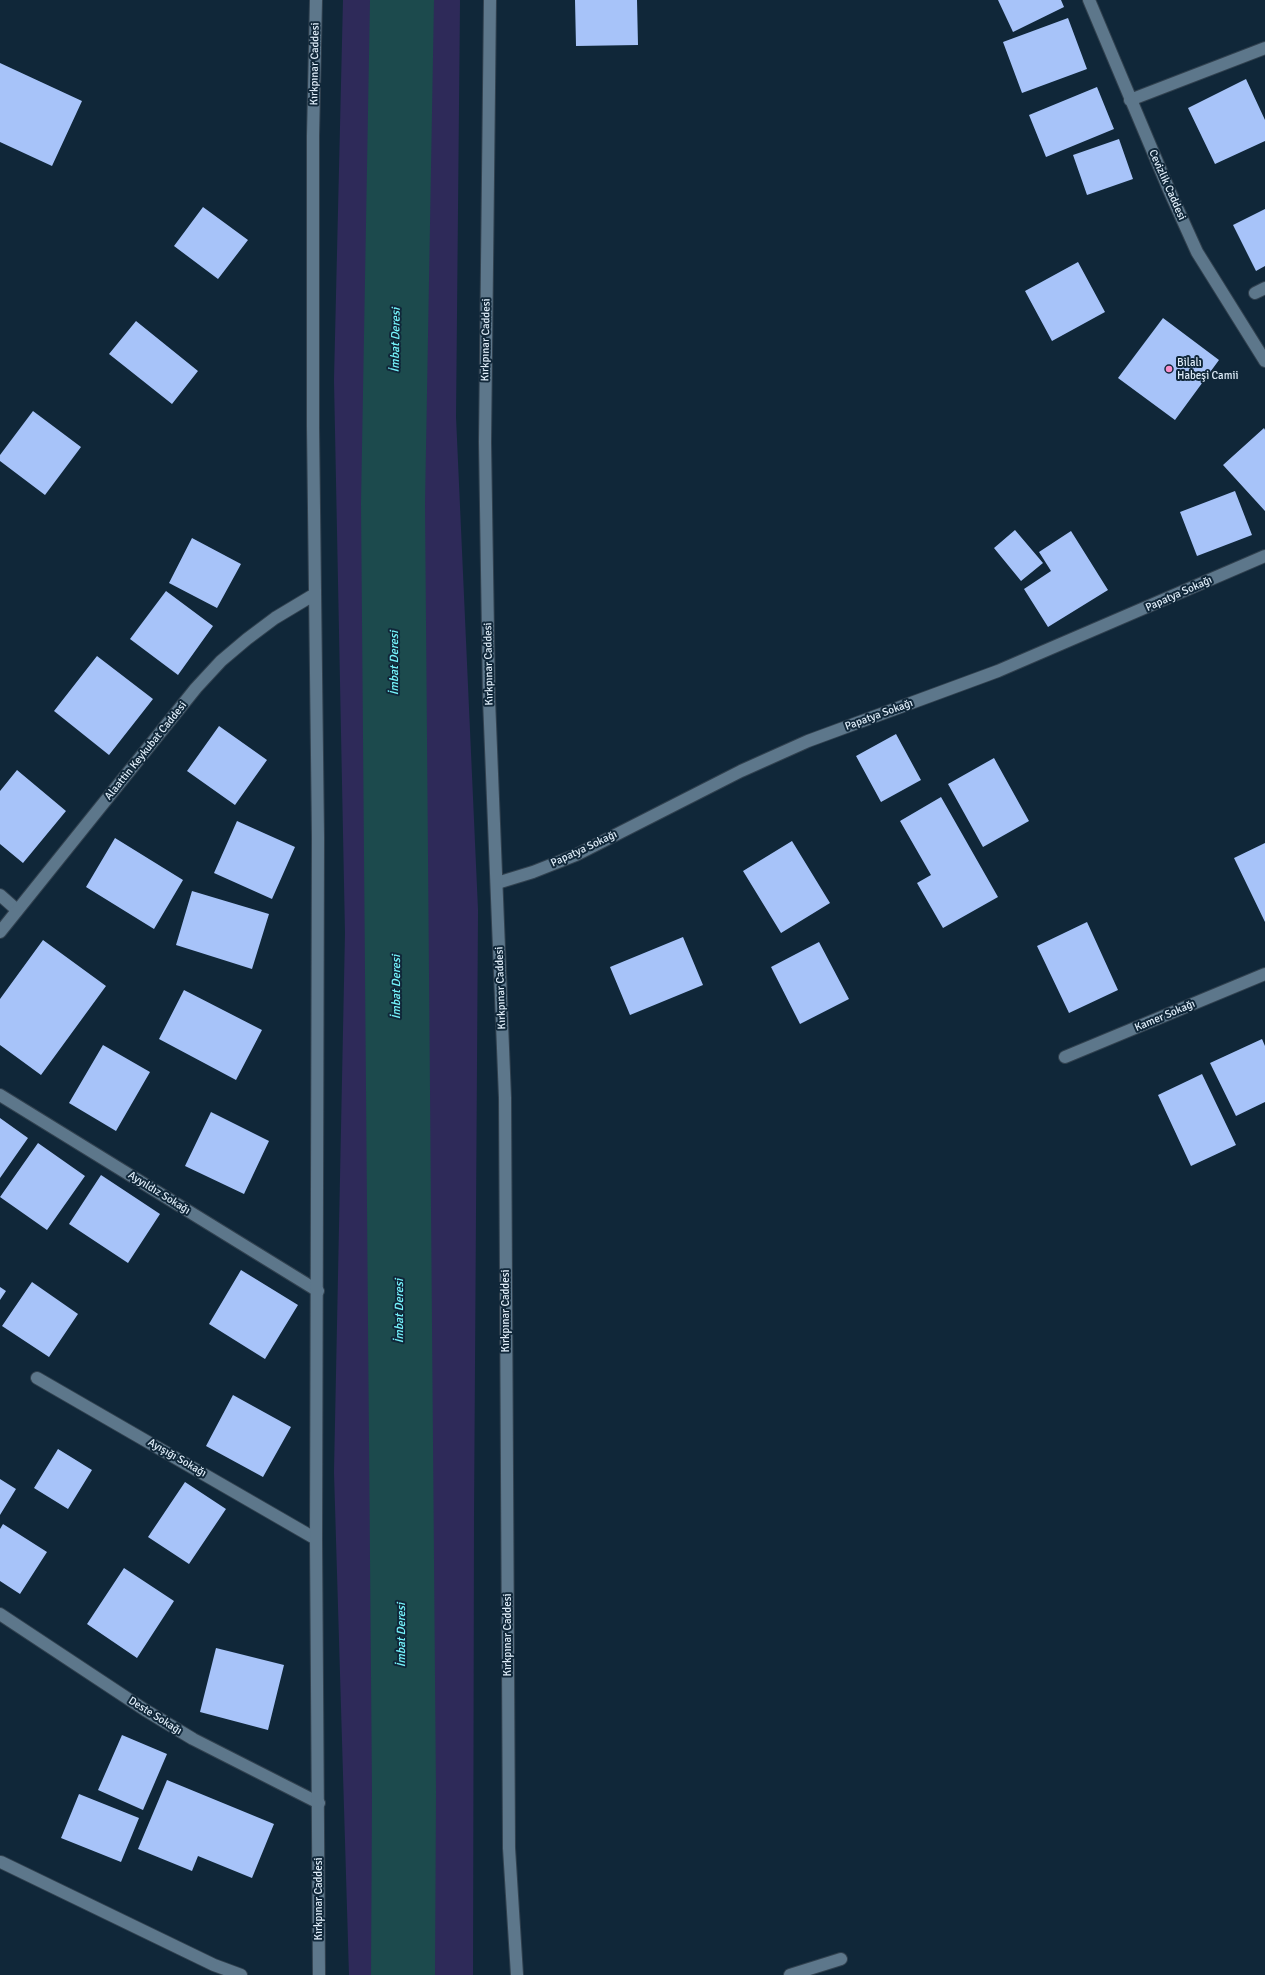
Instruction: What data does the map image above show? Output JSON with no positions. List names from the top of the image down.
{
  "streets": {
    "street": [
      "Kırkpınar Caddesi",
      "Cevizlik Caddesi",
      "Papatya Sokağı",
      "Alaattin Keykubat Caddesi",
      "Kamer Sokağı",
      "Ayyıldız Sokağı",
      "Ayışığı Sokağı",
      "Deste Sokağı"
    ]
  },
  "crossings": [
    ["Kırkpınar Caddesi", "Papatya Sokağı"],
    ["Kırkpınar Caddesi", "Alaattin Keykubat Caddesi"],
    ["Kırkpınar Caddesi", "Ayyıldız Sokağı"],
    ["Kırkpınar Caddesi", "Ayışığı Sokağı"],
    ["Kırkpınar Caddesi", "Deste Sokağı"]
  ],
  "water": ["İmbat Deresi"],
  "places": ["Bilalı Habeşi Camii"]
}
